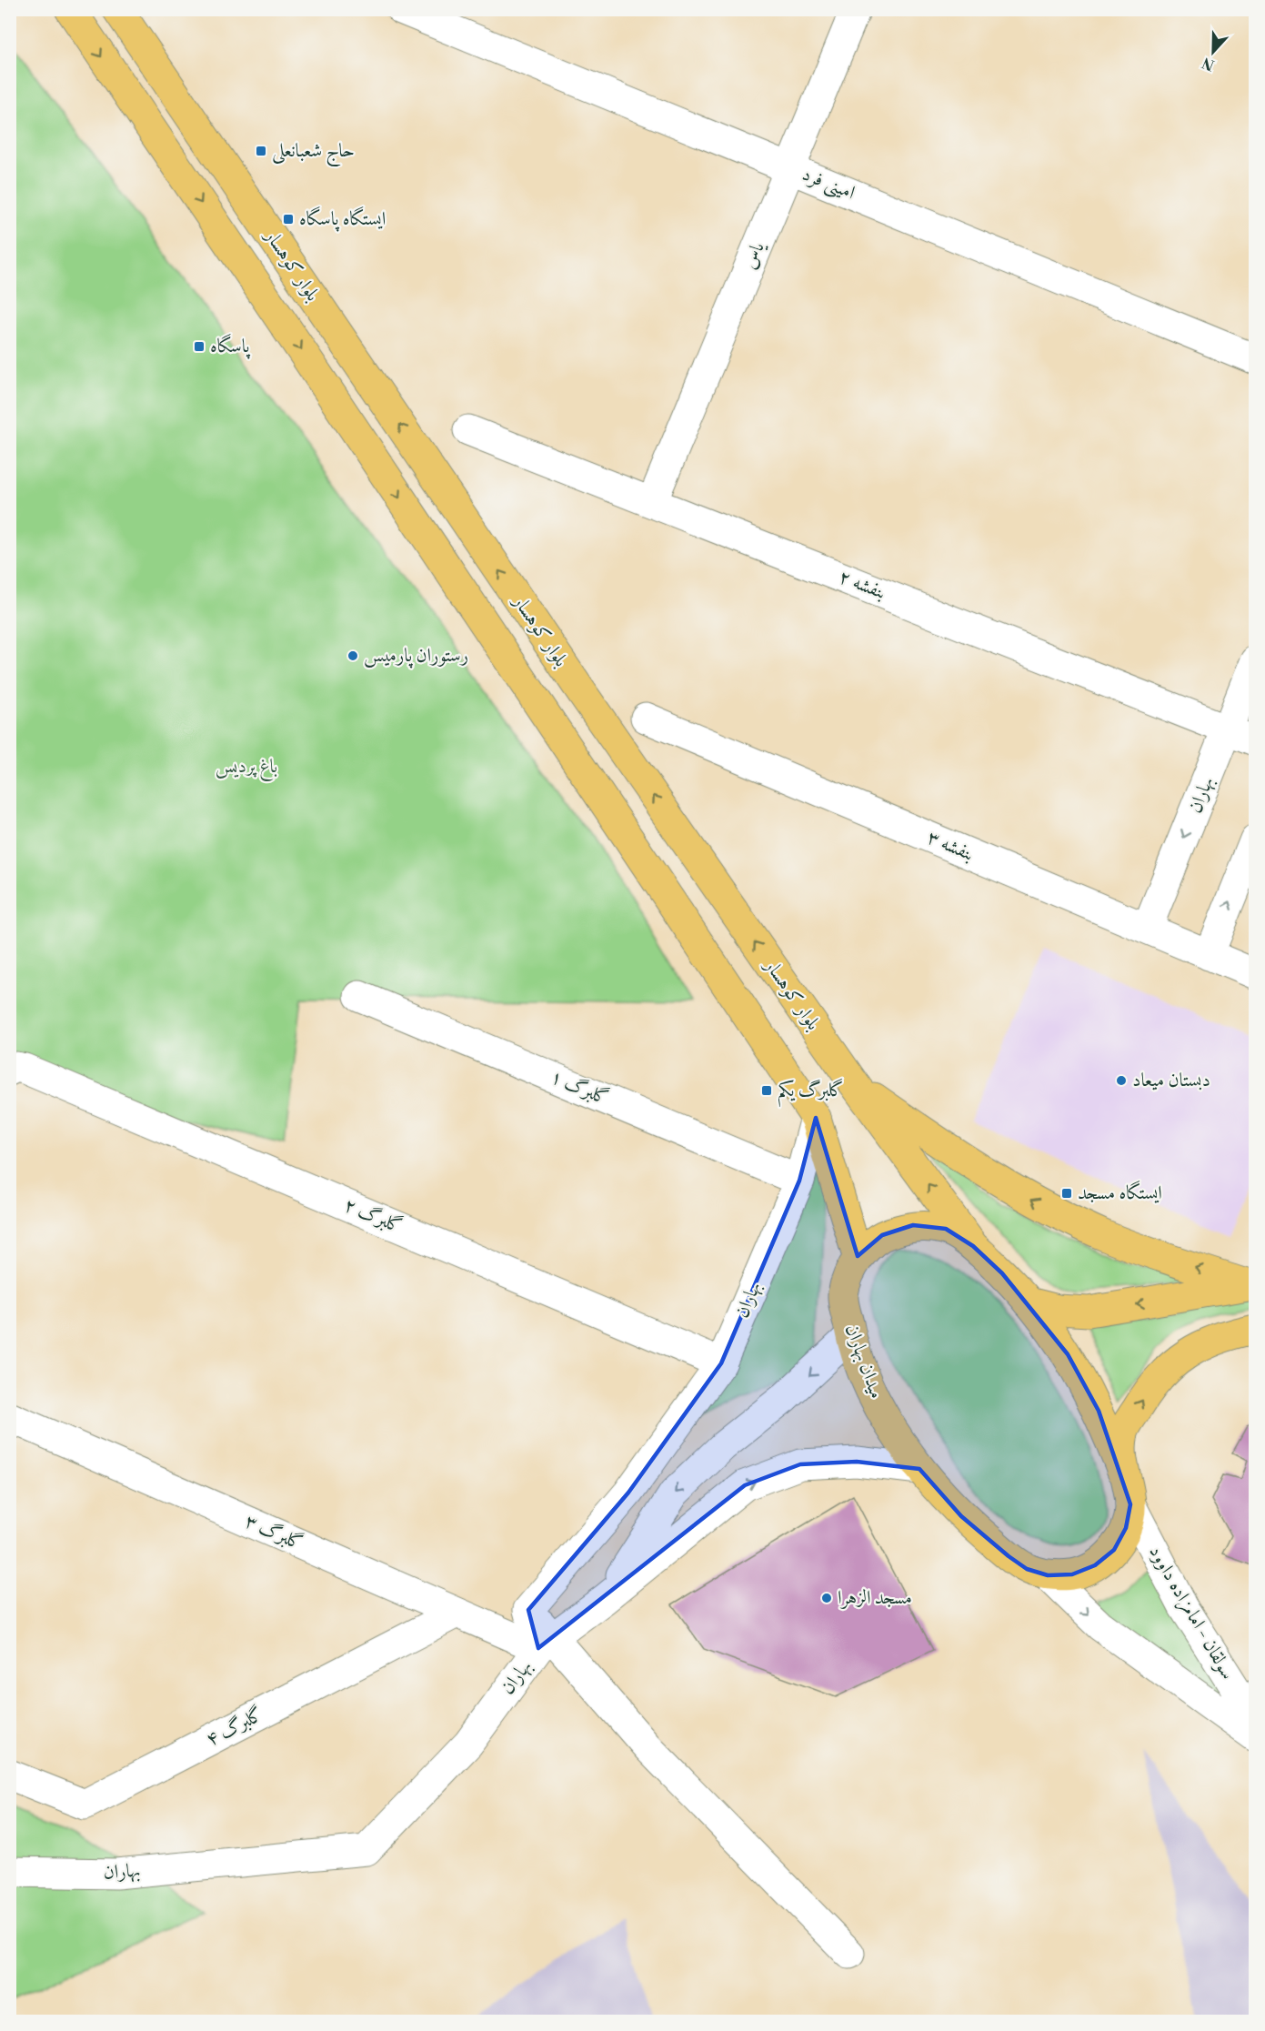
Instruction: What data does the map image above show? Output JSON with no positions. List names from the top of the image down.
{
  "streets": {
    "main road": ["بلوار کوهسار", "میدان بهاران"],
    "street": [
      "امینی فرد",
      "یاس",
      "بنفشه ۲",
      "بهاران",
      "بنفشه ۳",
      "گلبرگ ۱",
      "گلبرگ ۲",
      "گلبرگ ۳",
      "سولقان - امامزاده داوود",
      "گلبرگ ۴"
    ]
  },
  "crossings": [
    ["امینی فرد", "یاس"],
    ["یاس", "بنفشه ۲"],
    ["بلوار کوهسار", "بهاران"],
    ["بلوار کوهسار", "میدان بهاران"],
    ["بنفشه ۲", "بهاران"],
    ["بهاران", "بنفشه ۳"],
    ["بهاران", "گلبرگ ۱"],
    ["بهاران", "گلبرگ ۲"],
    ["بهاران", "گلبرگ ۳"],
    ["میدان بهاران", "سولقان - امامزاده داوود"],
    ["گلبرگ ۳", "گلبرگ ۴"]
  ],
  "parks": ["باغ پردیس"],
  "places": {
    "transit": [
      "حاج شعبانعلی",
      "ایستگاه پاسگاه",
      "پاسگاه",
      "گلبرگ یکم",
      "ایستگاه مسجد"
    ],
    "other": ["رستوران پارمیس", "دبستان میعاد", "مسجد الزهرا"]
  },
  "north": "bottom"
}
